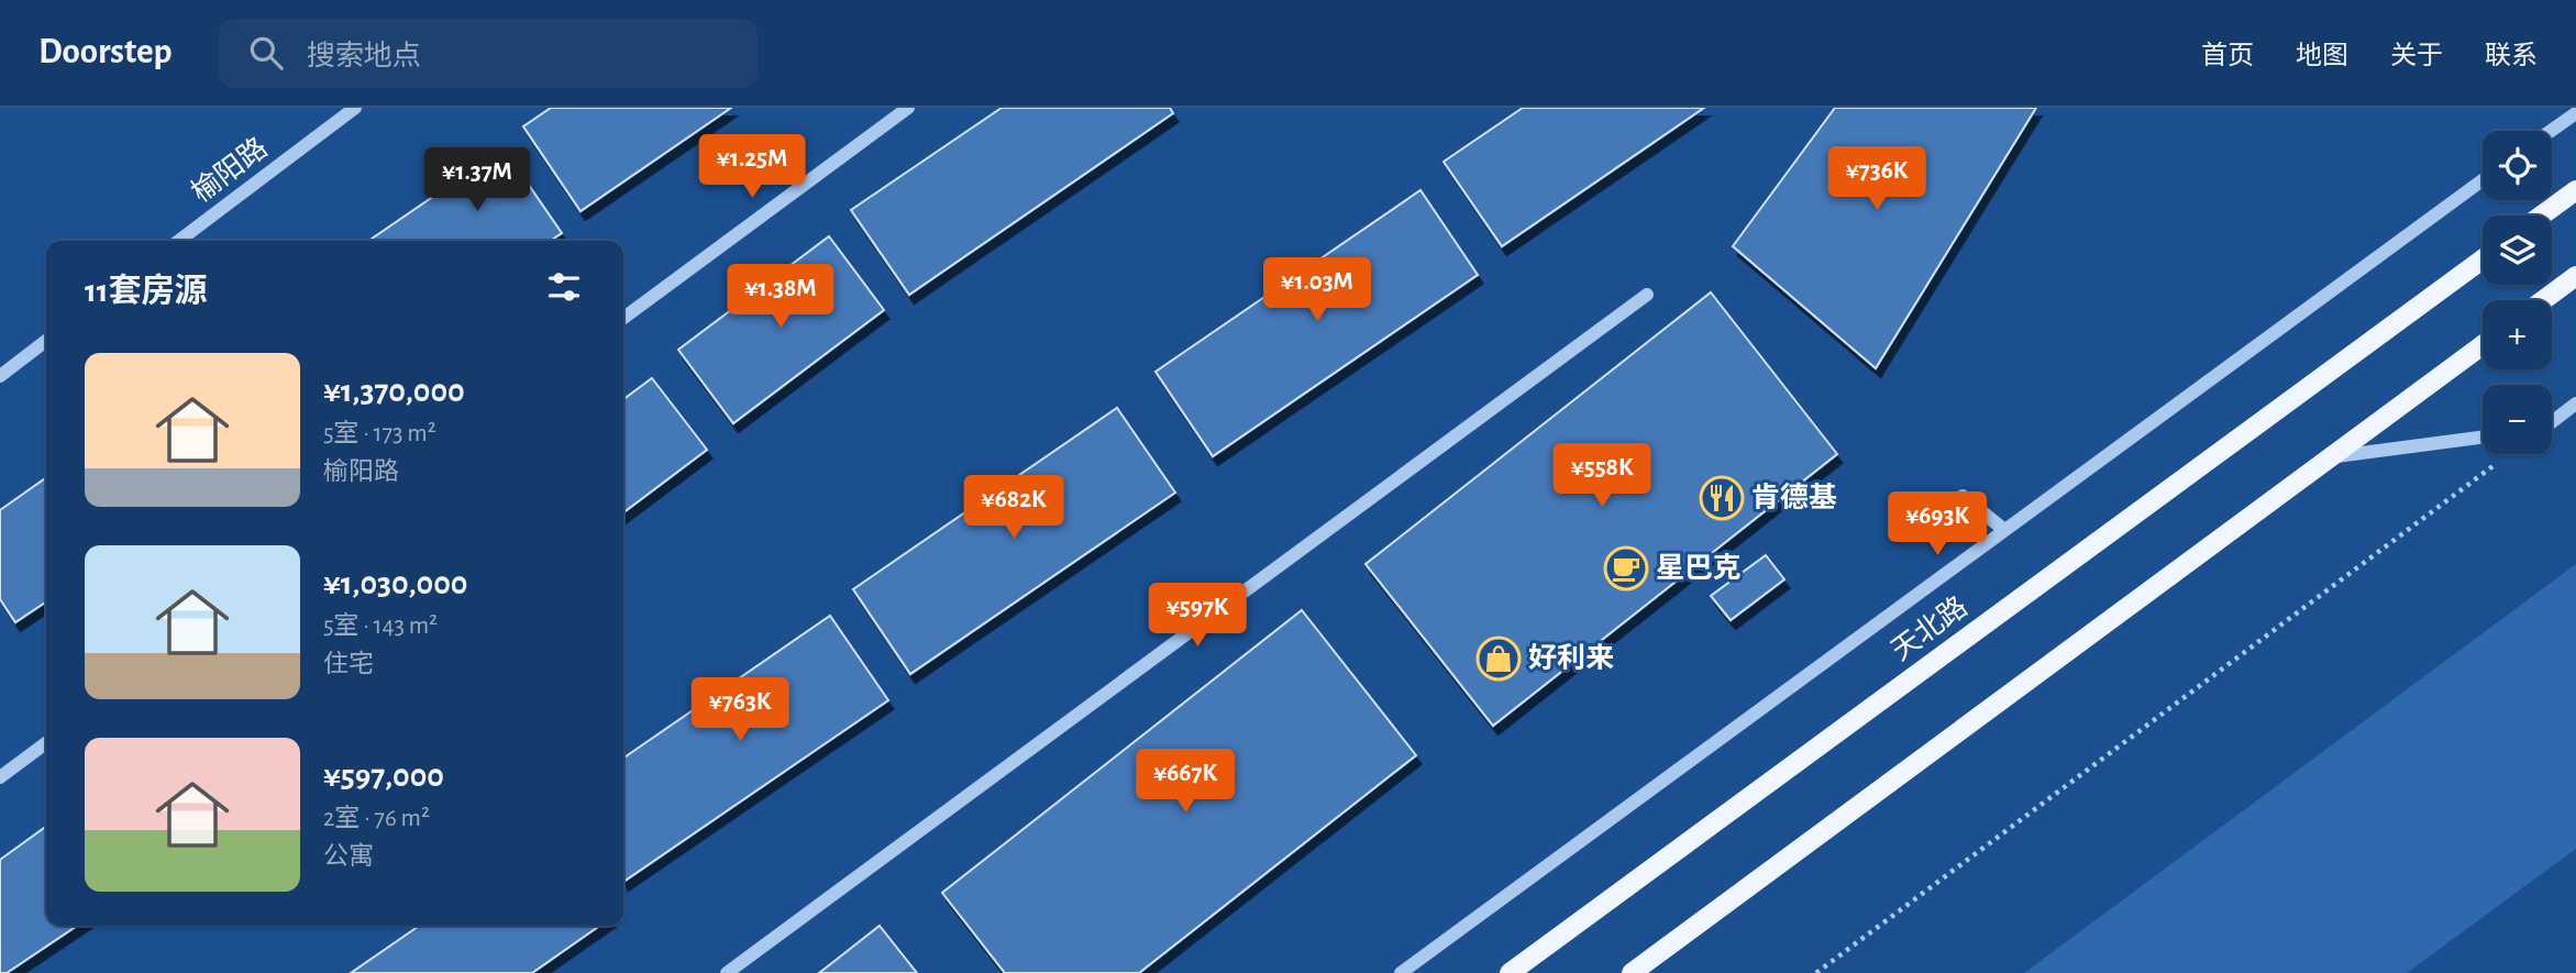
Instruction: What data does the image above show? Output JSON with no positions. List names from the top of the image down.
{
  "streets": {
    "main road": ["天北路"],
    "street": ["榆阳路"]
  },
  "places": {
    "restaurant": ["肯德基"],
    "cafe": ["星巴克"],
    "shop": ["好利来"]
  },
  "page": {
    "header": "Doorstep",
    "search": "搜索地点",
    "nav": [
      "首页",
      "地图",
      "关于",
      "联系"
    ],
    "map_buttons": ["+", "−"],
    "price": [
      "¥1.25M",
      "¥736K",
      "¥1.37M",
      "¥1.03M",
      "¥1.38M",
      "¥558K",
      "¥682K",
      "¥693K",
      "¥597K",
      "¥763K",
      "¥667K"
    ],
    "heading": "11套房源",
    "list": [
      {
        "name": "¥1,370,000",
        "note": "5室 · 173 m² · 榆阳路"
      },
      {
        "name": "¥1,030,000",
        "note": "5室 · 143 m² · 住宅"
      },
      {
        "name": "¥597,000",
        "note": "2室 · 76 m² · 公寓"
      }
    ]
  }
}
